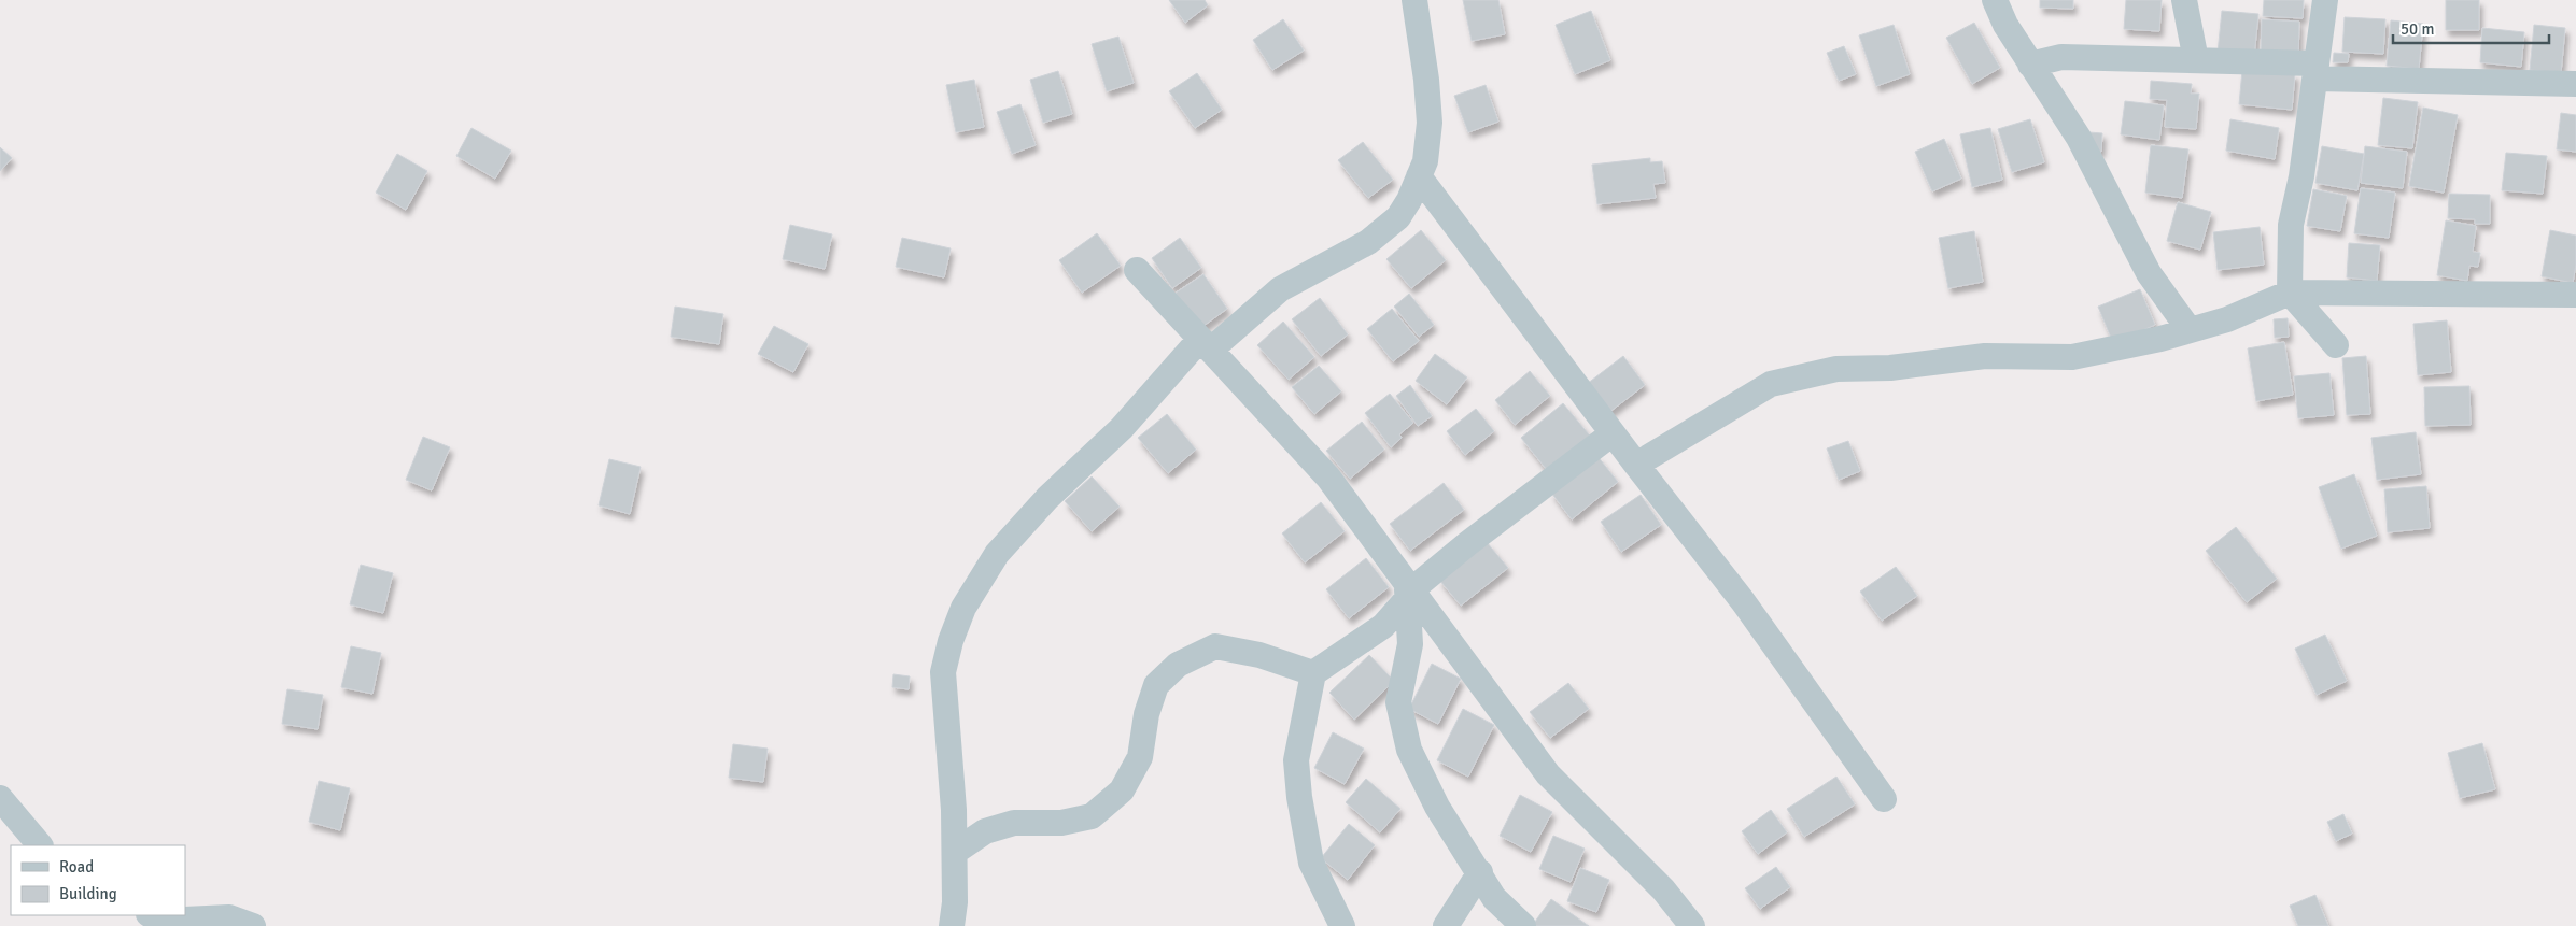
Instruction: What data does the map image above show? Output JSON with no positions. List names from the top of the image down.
{
  "legend": ["Road", "Building"],
  "scale_bar": "50 m"
}
